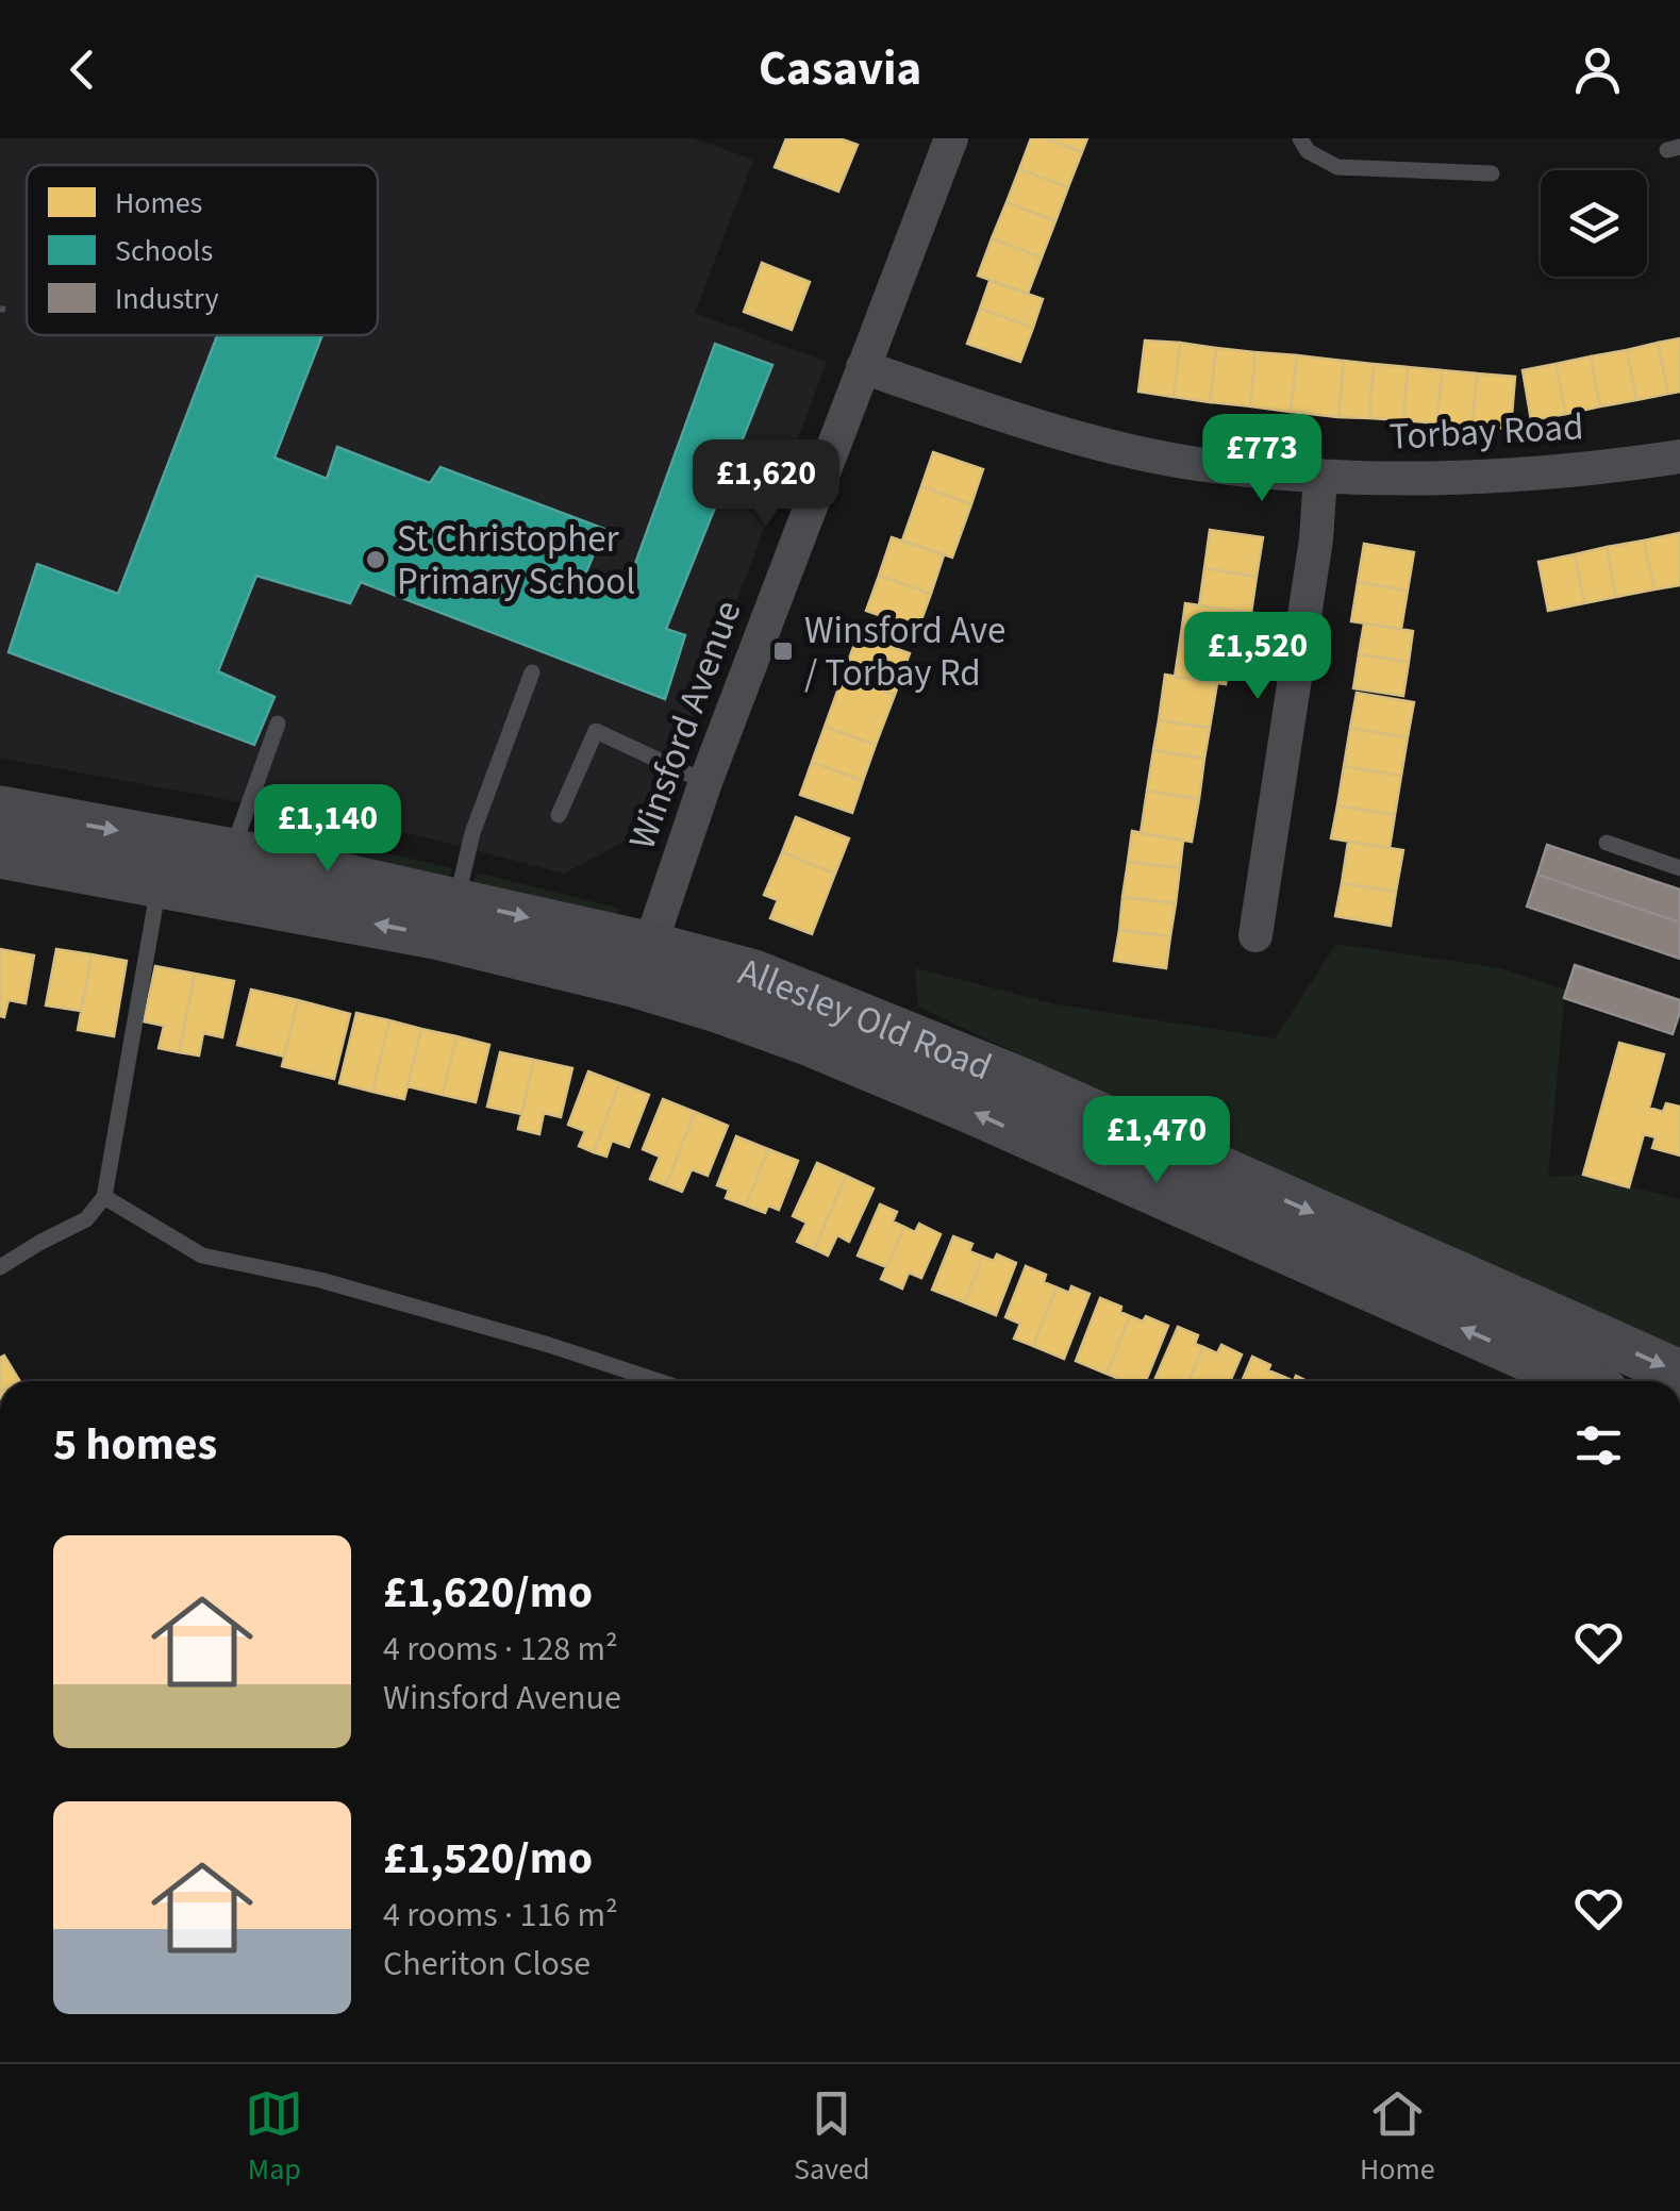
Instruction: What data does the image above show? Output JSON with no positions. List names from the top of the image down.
{
  "streets": {
    "main road": ["Allesley Old Road"],
    "street": ["Torbay Road", "Winsford Avenue"]
  },
  "crossings": [
    ["Torbay Road", "Winsford Avenue"],
    ["Winsford Avenue", "Allesley Old Road"]
  ],
  "places": {
    "other": ["St Christopher Primary School"],
    "transit": ["Winsford Ave / Torbay Rd"]
  },
  "legend": ["Homes", "Schools", "Industry"],
  "page": {
    "header": "Casavia",
    "price": [
      "£773",
      "£1,620",
      "£1,520",
      "£1,140",
      "£1,470"
    ],
    "heading": "5 homes",
    "list": [
      {
        "name": "£1,620/mo",
        "note": "4 rooms · 128 m² · Winsford Avenue"
      },
      {
        "name": "£1,520/mo",
        "note": "4 rooms · 116 m² · Cheriton Close"
      }
    ],
    "tabs": ["Map", "Saved", "Home"]
  }
}
